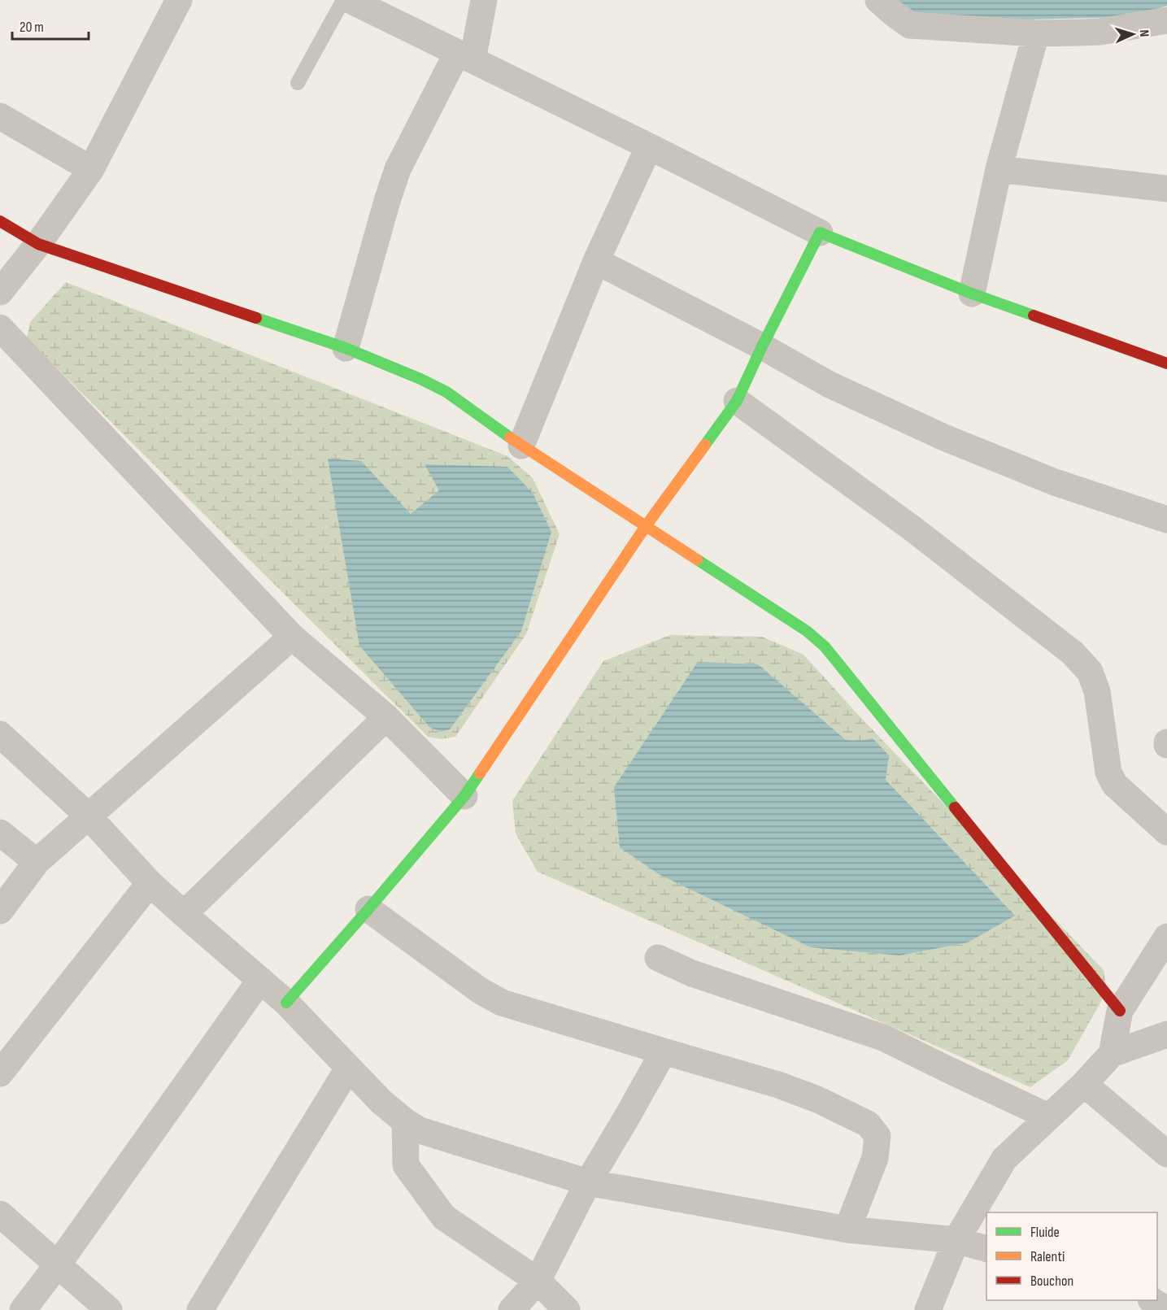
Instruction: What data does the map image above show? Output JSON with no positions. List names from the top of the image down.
{
  "legend": ["Fluide", "Ralenti", "Bouchon"],
  "scale_bar": "20 m",
  "north": "right"
}
